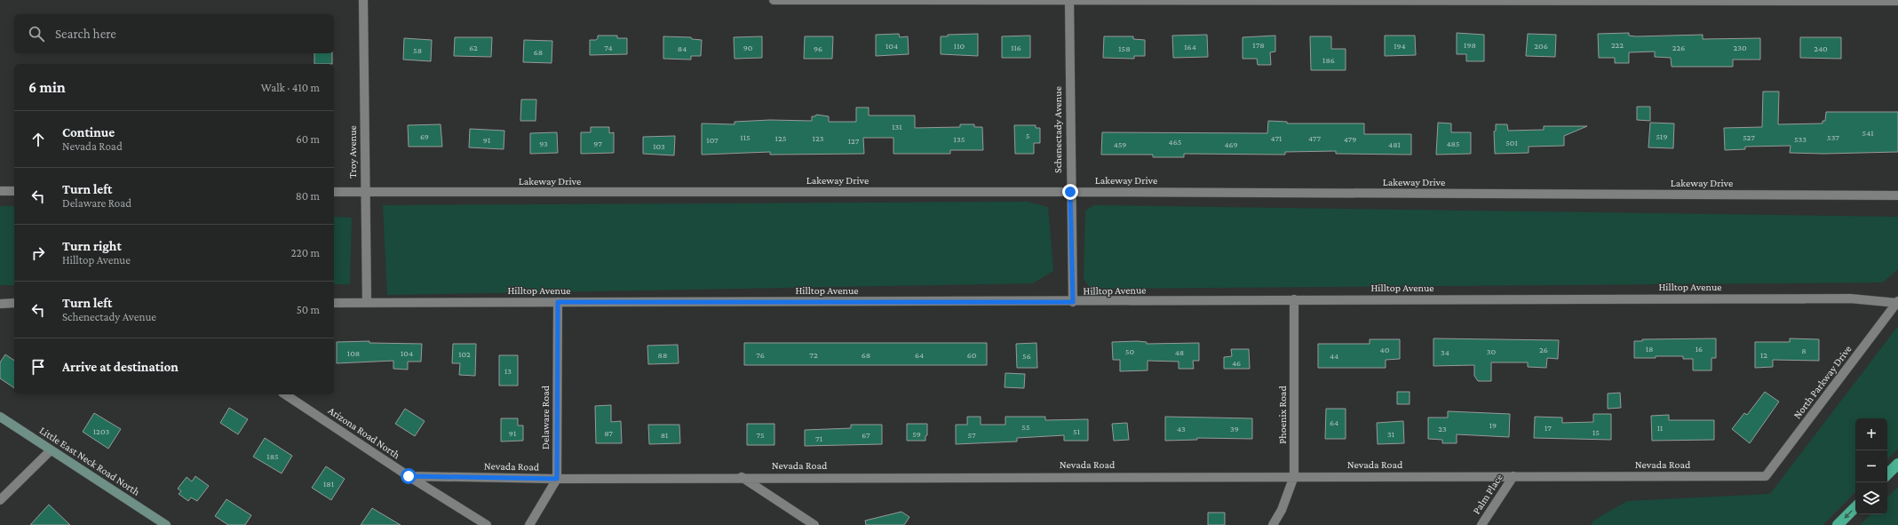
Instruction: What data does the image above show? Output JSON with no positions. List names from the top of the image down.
{
  "streets": {
    "main road": ["Little East Neck Road North"],
    "street": [
      "Schenectady Avenue",
      "Troy Avenue",
      "Lakeway Drive",
      "Hilltop Avenue",
      "North Parkway Drive",
      "Phoenix Road",
      "Delaware Road",
      "Arizona Road North",
      "Nevada Road",
      "Palm Place"
    ]
  },
  "crossings": [
    ["Schenectady Avenue", "Lakeway Drive"],
    ["Schenectady Avenue", "Hilltop Avenue"],
    ["Troy Avenue", "Lakeway Drive"],
    ["Troy Avenue", "Hilltop Avenue"],
    ["Hilltop Avenue", "North Parkway Drive"],
    ["Hilltop Avenue", "Phoenix Road"],
    ["Hilltop Avenue", "Delaware Road"],
    ["North Parkway Drive", "Nevada Road"],
    ["Phoenix Road", "Nevada Road"],
    ["Delaware Road", "Nevada Road"],
    ["Arizona Road North", "Nevada Road"],
    ["Nevada Road", "Palm Place"]
  ],
  "house_numbers": [
    "178",
    "198",
    "222",
    "104",
    "110",
    "194",
    "206",
    "164",
    "62",
    "74",
    "90",
    "116",
    "226",
    "230",
    "84",
    "96",
    "158",
    "240",
    "58",
    "68",
    "186",
    "131",
    "541",
    "5",
    "69",
    "519",
    "115",
    "527",
    "537",
    "125",
    "123",
    "471",
    "477",
    "135",
    "479",
    "533",
    "91",
    "107",
    "127",
    "465",
    "501",
    "93",
    "97",
    "485",
    "459",
    "469",
    "481",
    "103",
    "18",
    "16",
    "40",
    "26",
    "8",
    "50",
    "30",
    "48",
    "34",
    "108",
    "104",
    "102",
    "88",
    "76",
    "72",
    "68",
    "64",
    "60",
    "12",
    "56",
    "44",
    "46",
    "13",
    "64",
    "19",
    "55",
    "17",
    "11",
    "43",
    "39",
    "23",
    "1203",
    "51",
    "15",
    "91",
    "87",
    "59",
    "31",
    "81",
    "75",
    "67",
    "57",
    "71",
    "185",
    "181"
  ],
  "page": {
    "search": "Search here",
    "heading": ["6 min", "Walk · 410 m"],
    "list": [
      ["Continue", "Nevada Road", "60 m"],
      ["Turn left", "Delaware Road", "80 m"],
      ["Turn right", "Hilltop Avenue", "220 m"],
      ["Turn left", "Schenectady Avenue", "50 m"],
      "Arrive at destination"
    ],
    "map_buttons": ["+", "−"]
  }
}
